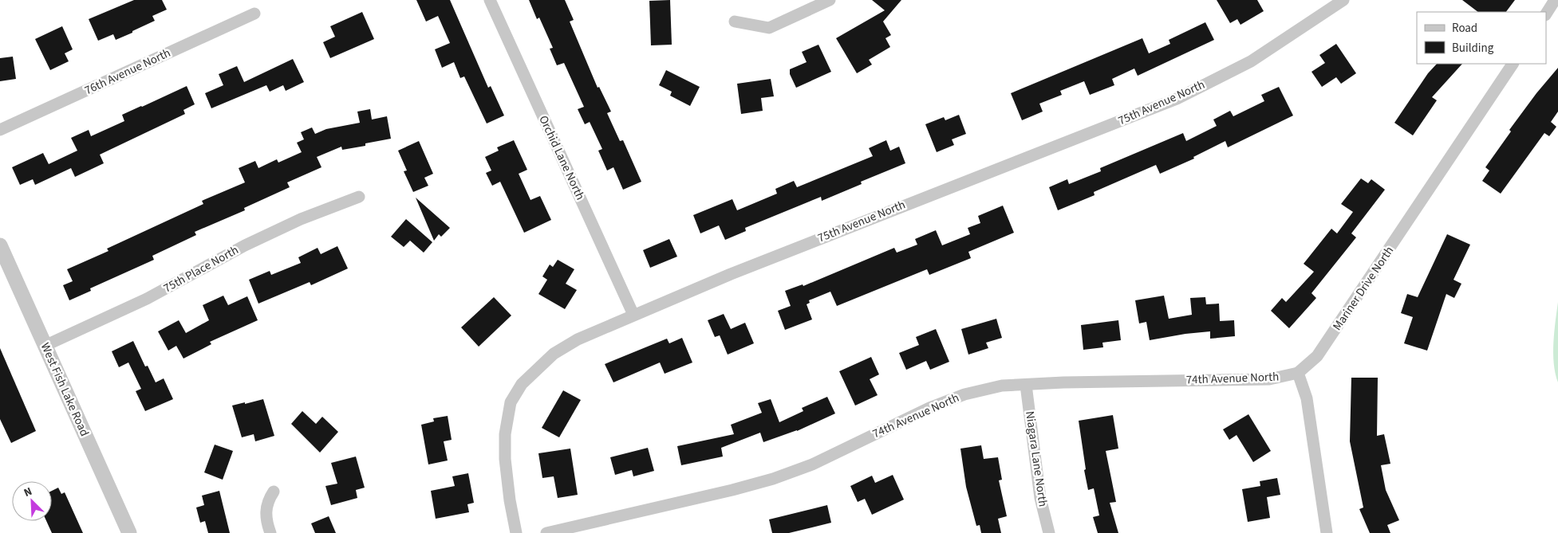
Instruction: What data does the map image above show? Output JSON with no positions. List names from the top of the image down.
{
  "streets": {
    "street": [
      "76th Avenue North",
      "75th Avenue North",
      "Orchid Lane North",
      "75th Place North",
      "Mariner Drive North",
      "74th Avenue North",
      "West Fish Lake Road",
      "Niagara Lane North"
    ]
  },
  "crossings": [
    ["75th Avenue North", "Orchid Lane North"],
    ["75th Place North", "West Fish Lake Road"],
    ["Mariner Drive North", "74th Avenue North"],
    ["74th Avenue North", "Niagara Lane North"]
  ],
  "legend": ["Road", "Building"],
  "north": "top left"
}
